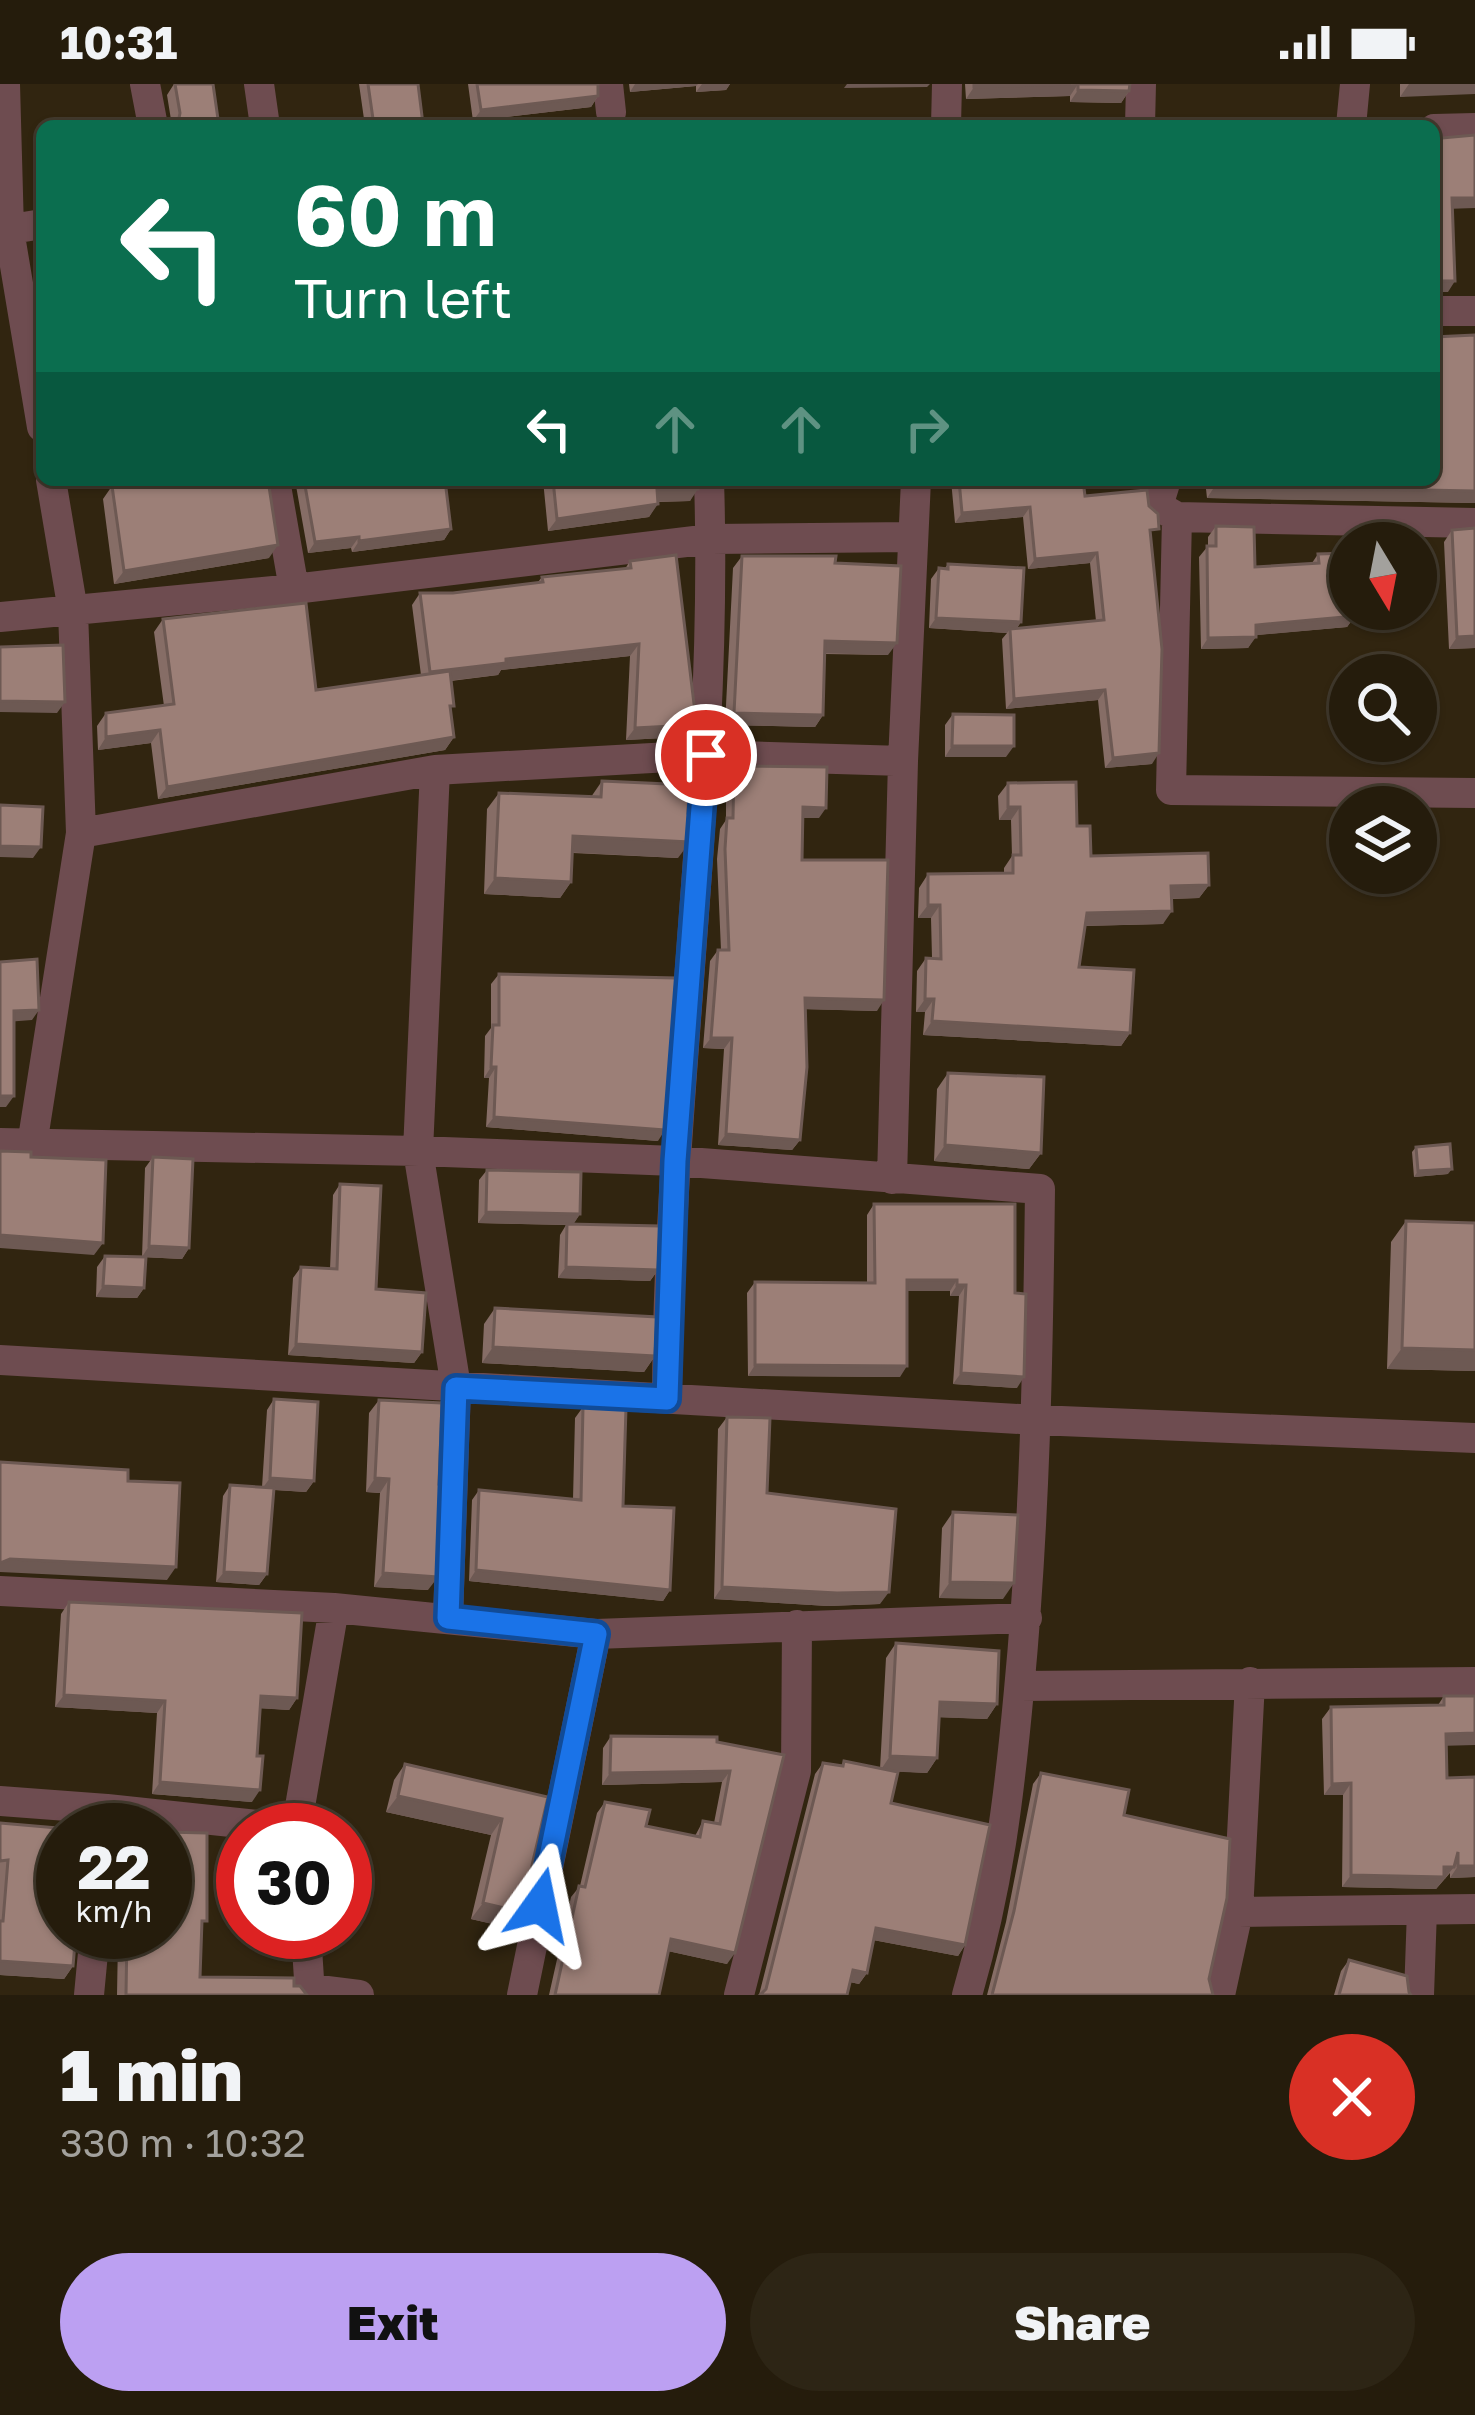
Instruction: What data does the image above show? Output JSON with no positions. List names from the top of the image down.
{
  "north": "bottom",
  "page": {
    "status": "10:31",
    "turn": ["60 m", "Turn left"],
    "speed": "22 km/h",
    "limit": "30",
    "heading": ["1 min", "330 m · 10:32"],
    "buttons": ["Exit", "Share"]
  }
}
